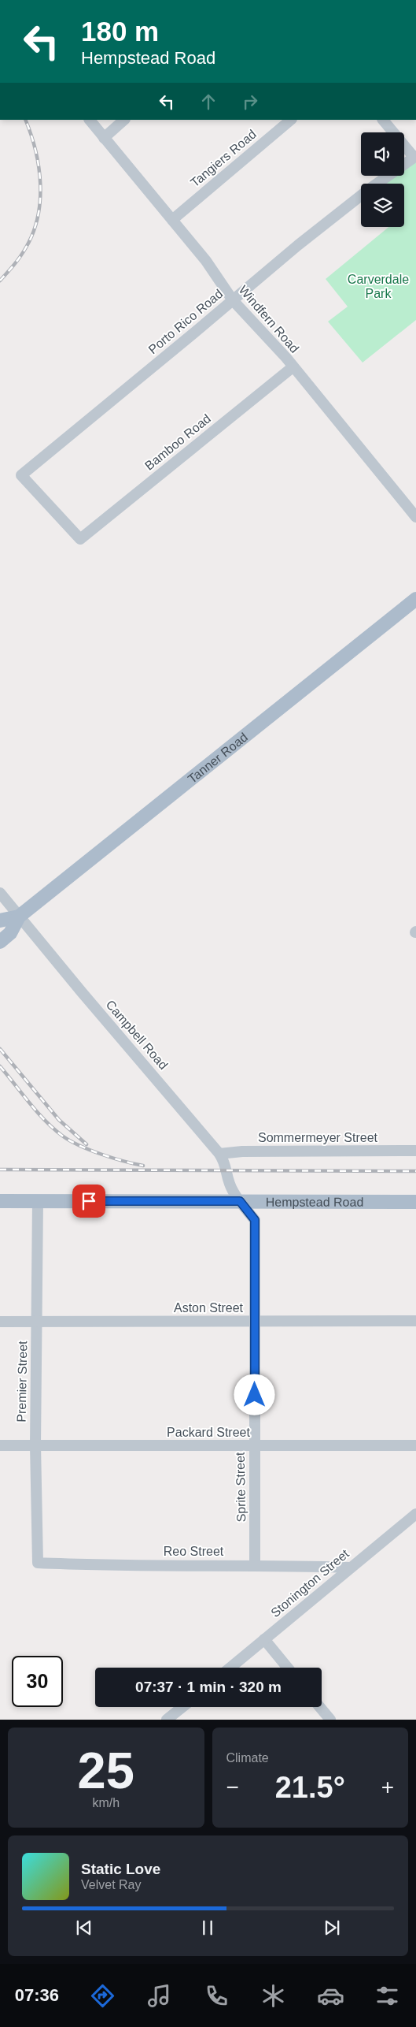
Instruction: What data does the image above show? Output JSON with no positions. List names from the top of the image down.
{
  "streets": {
    "main road": ["Tanner Road", "Hempstead Road"],
    "street": [
      "Tangiers Road",
      "Windfern Road",
      "Porto Rico Road",
      "Bamboo Road",
      "Campbell Road",
      "Sommermeyer Street",
      "Aston Street",
      "Premier Street",
      "Packard Street",
      "Sprite Street",
      "Reo Street",
      "Stonington Street"
    ]
  },
  "crossings": [
    ["Tangiers Road", "Windfern Road"],
    ["Windfern Road", "Porto Rico Road"],
    ["Windfern Road", "Bamboo Road"],
    ["Porto Rico Road", "Bamboo Road"],
    ["Tanner Road", "Campbell Road"],
    ["Campbell Road", "Sommermeyer Street"],
    ["Campbell Road", "Hempstead Road"],
    ["Campbell Road", "Sprite Street"],
    ["Hempstead Road", "Premier Street"],
    ["Hempstead Road", "Sprite Street"],
    ["Aston Street", "Premier Street"],
    ["Aston Street", "Sprite Street"],
    ["Premier Street", "Packard Street"],
    ["Premier Street", "Reo Street"],
    ["Packard Street", "Sprite Street"],
    ["Sprite Street", "Reo Street"],
    ["Reo Street", "Stonington Street"]
  ],
  "parks": ["Carverdale Park"],
  "page": {
    "turn": ["180 m", "Hempstead Road"],
    "limit": "30",
    "trip": "07:37 · 1 min · 320 m",
    "tile": [
      ["25", "km/h"],
      "Climate"
    ],
    "heat": ["−", "21.5°", "+"],
    "song": ["Static Love", "Velvet Ray"],
    "tabs": "07:36"
  }
}
